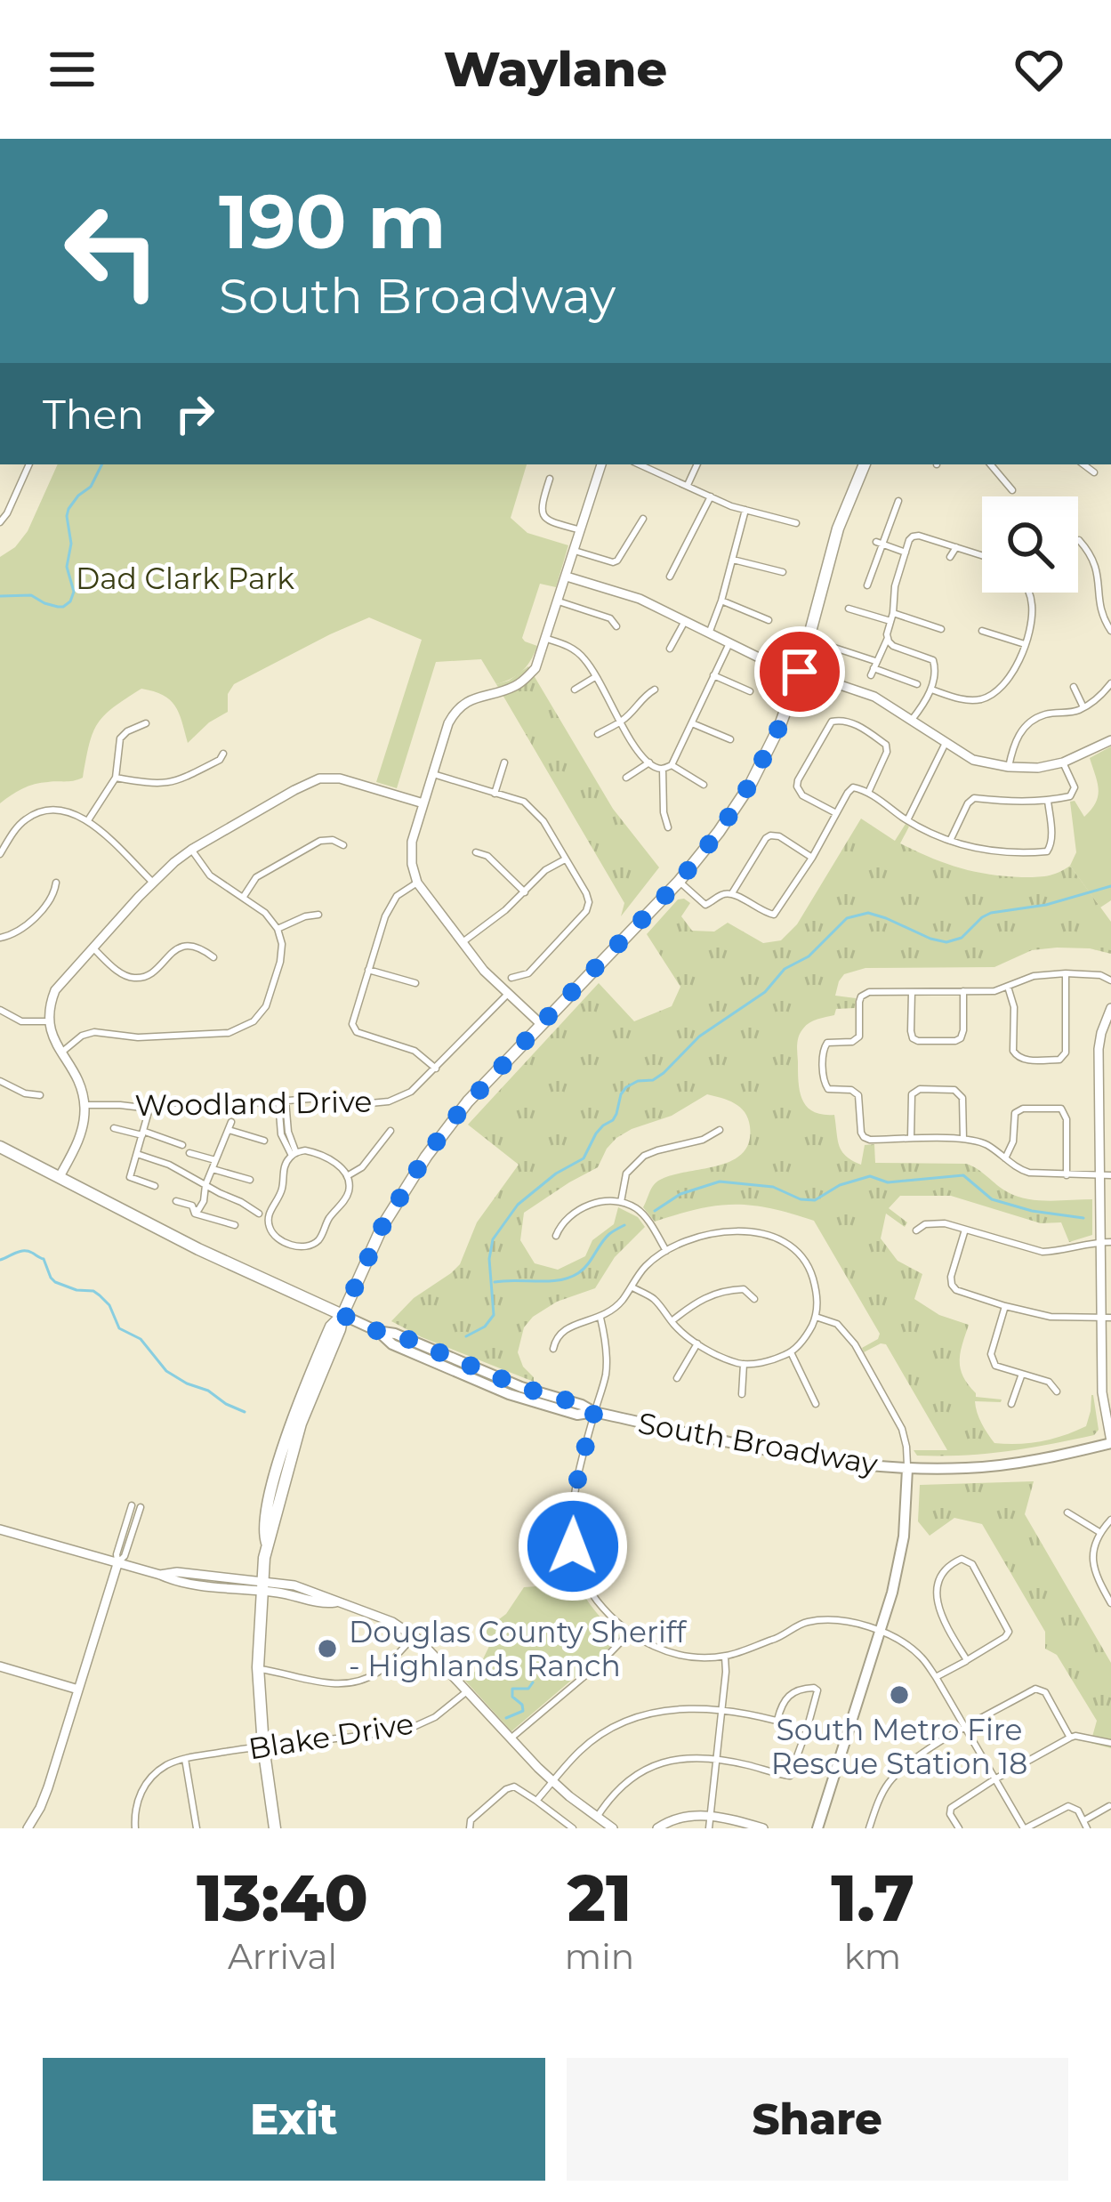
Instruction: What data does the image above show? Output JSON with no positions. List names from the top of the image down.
{
  "streets": {
    "main road": ["South Broadway"],
    "street": ["Woodland Drive", "Blake Drive"]
  },
  "parks": ["Dad Clark Park"],
  "places": ["Douglas County Sheriff - Highlands Ranch", "South Metro Fire Rescue Station 18"],
  "page": {
    "header": "Waylane",
    "turn": ["190 m", "South Broadway"],
    "then": "Then",
    "eta": [
      "13:40",
      "Arrival",
      "21",
      "min",
      "1.7",
      "km"
    ],
    "buttons": ["Exit", "Share"]
  }
}
